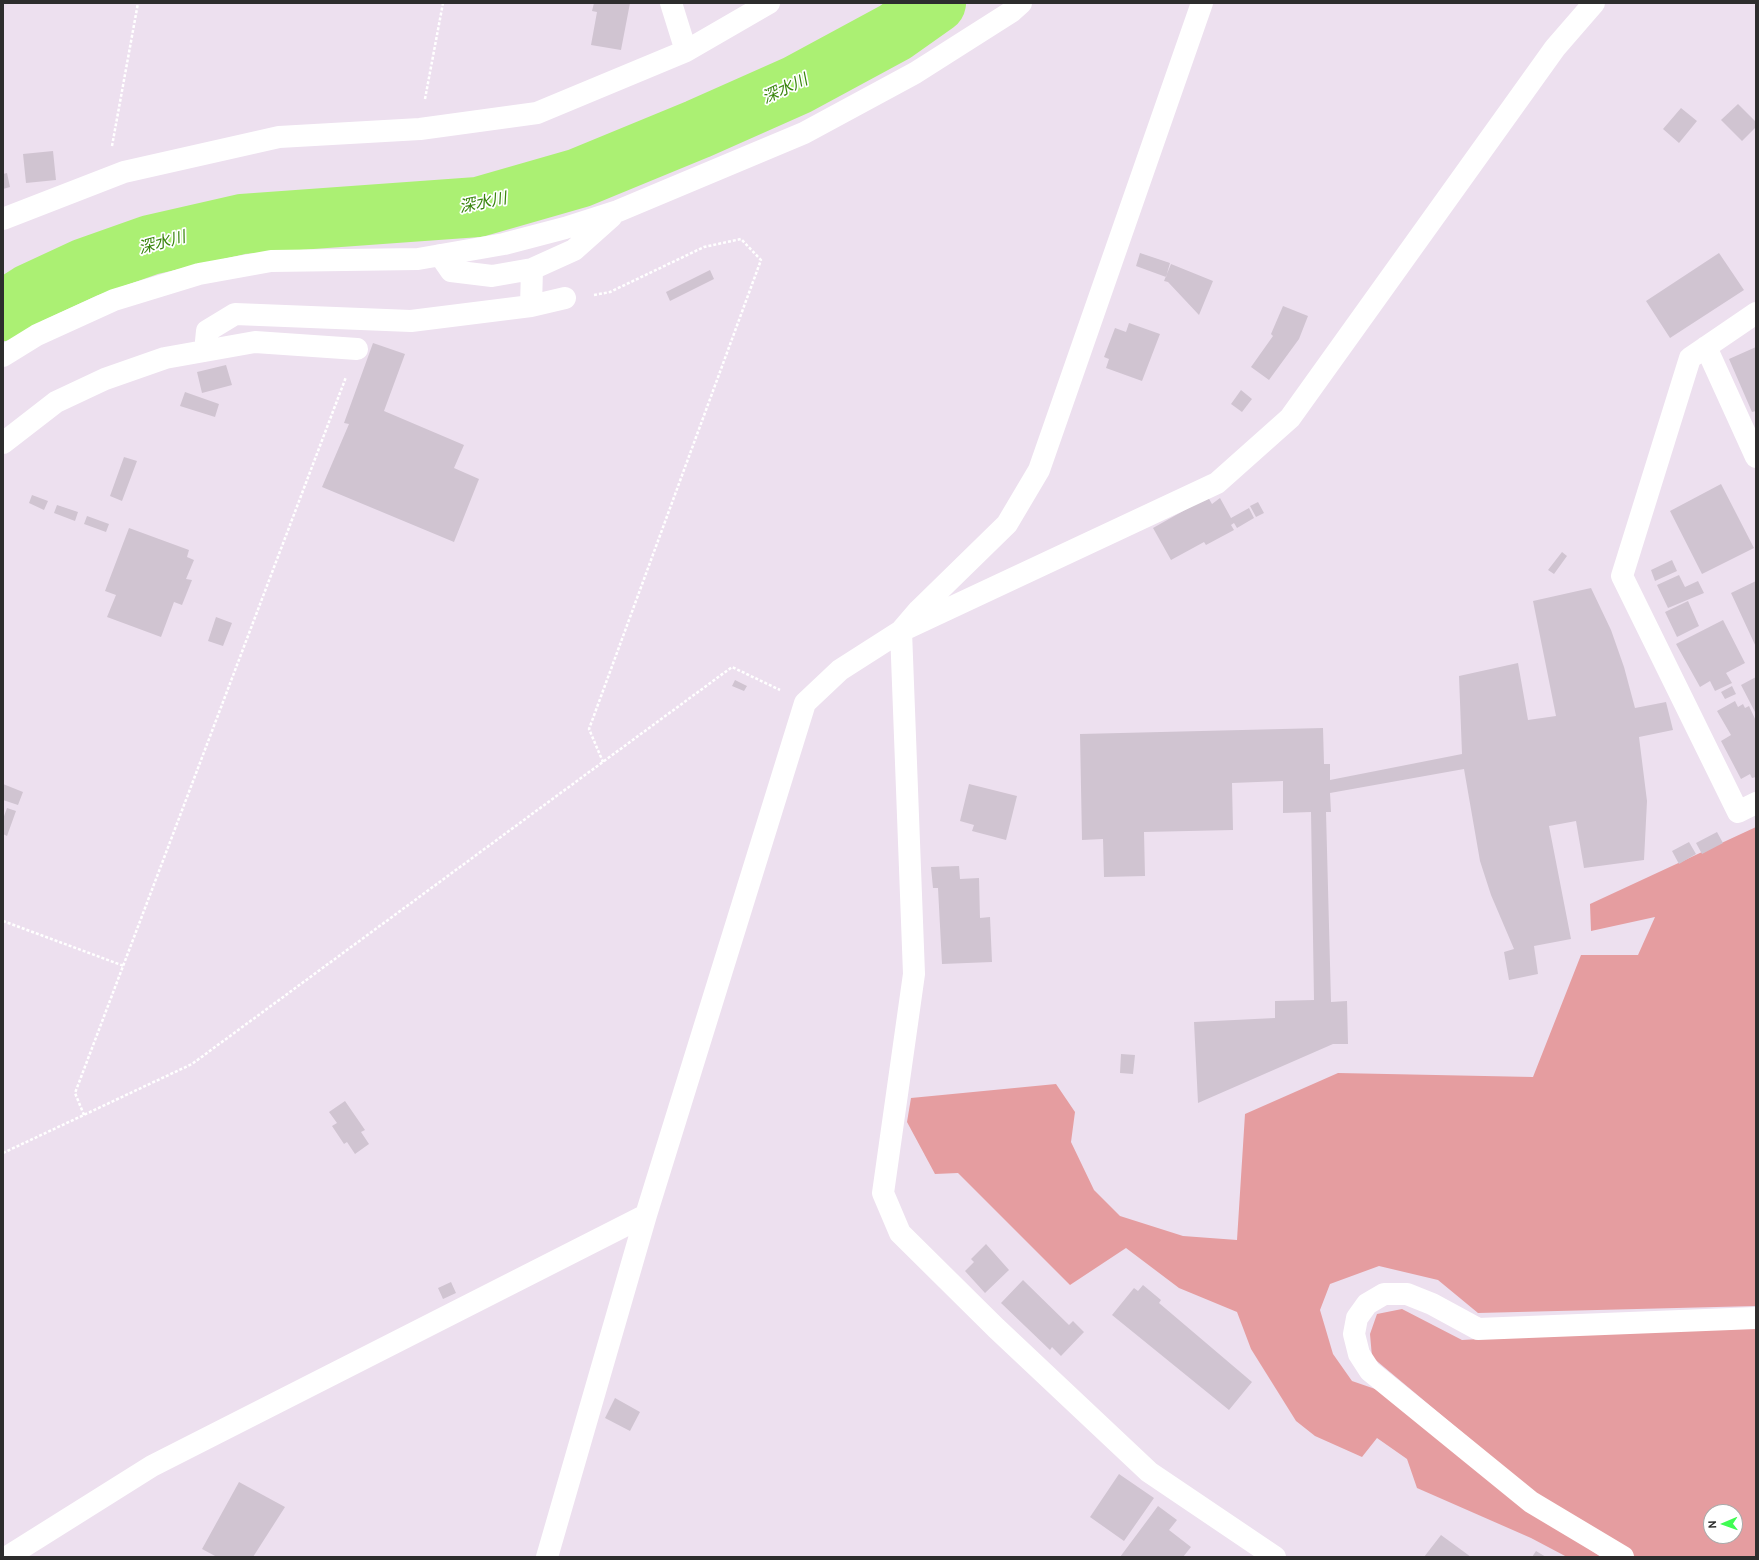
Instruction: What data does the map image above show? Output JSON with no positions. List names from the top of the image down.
{
  "water": ["深水川"],
  "north": "left"
}
